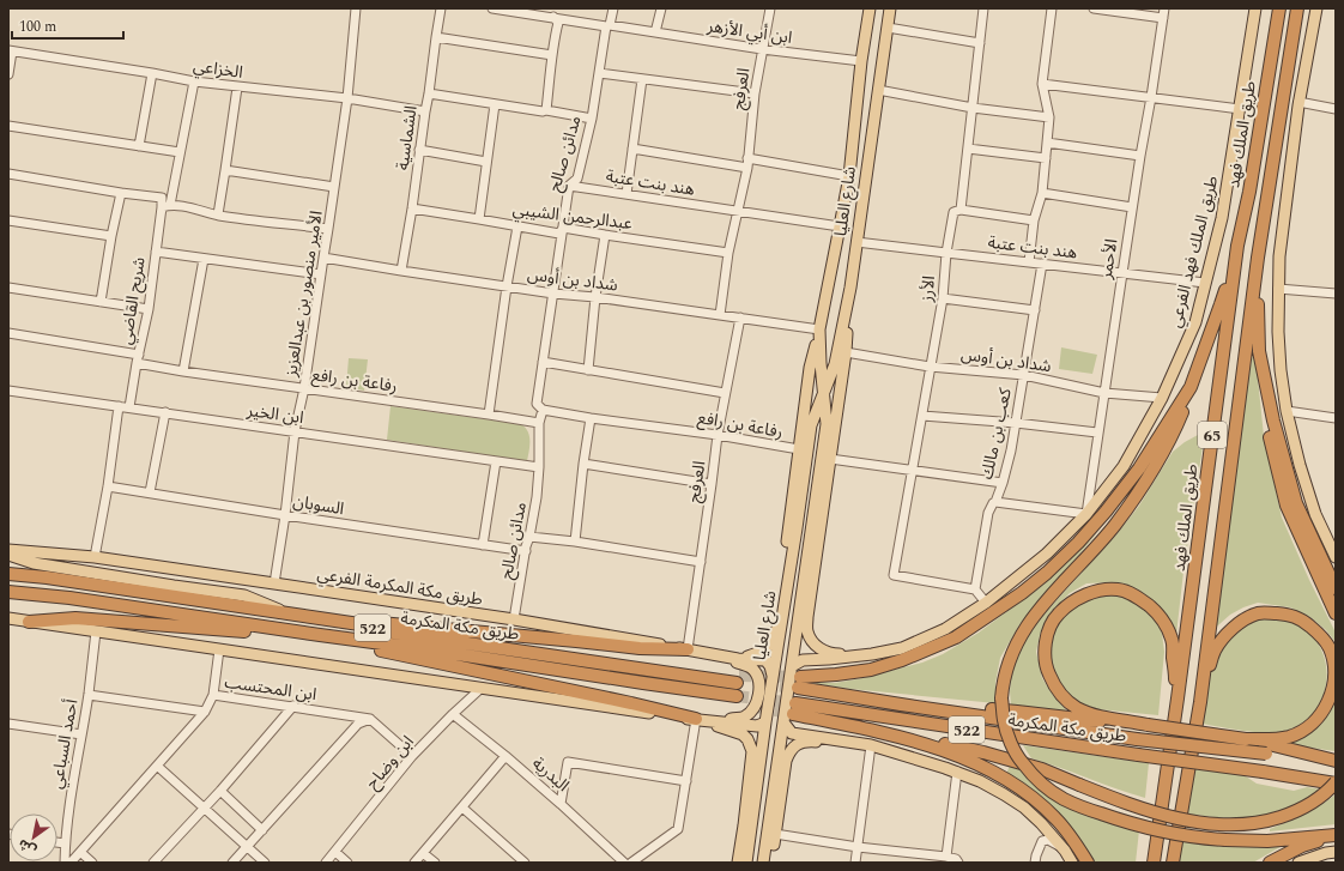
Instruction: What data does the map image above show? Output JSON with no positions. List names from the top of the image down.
{
  "streets": {
    "highway": [
      "طريق الملك فهد",
      "65",
      "طريق مكة المكرمة",
      "522"
    ],
    "main road": ["شارع العليا", "طريق الملك فهد الفرعي", "طريق مكة المكرمة الفرعي"],
    "street": [
      "ابن أبي الأزهر",
      "الخزاعي",
      "العرفج",
      "الشماسية",
      "مدائن صالح",
      "هند بنت عتبة",
      "عبدالرحمن الشيبي",
      "الأحمر",
      "شداد بن أوس",
      "الأرز",
      "الأمير منصور بن عبدالعزيز",
      "شريح القاضي",
      "رفاعة بن رافع",
      "ابن الخير",
      "كعب بن مالك",
      "السوبان",
      "ابن المحتسب",
      "أحمد السباعي",
      "ابن وضاح",
      "البدرية"
    ]
  },
  "crossings": [
    ["ابن أبي الأزهر", "العرفج"],
    ["ابن أبي الأزهر", "مدائن صالح"],
    ["ابن أبي الأزهر", "شارع العليا"],
    ["الخزاعي", "الشماسية"],
    ["الخزاعي", "الأمير منصور بن عبدالعزيز"],
    ["الخزاعي", "شريح القاضي"],
    ["العرفج", "هند بنت عتبة"],
    ["العرفج", "عبدالرحمن الشيبي"],
    ["العرفج", "شداد بن أوس"],
    ["العرفج", "رفاعة بن رافع"],
    ["العرفج", "طريق مكة المكرمة الفرعي"],
    ["الشماسية", "عبدالرحمن الشيبي"],
    ["الشماسية", "شداد بن أوس"],
    ["مدائن صالح", "هند بنت عتبة"],
    ["مدائن صالح", "عبدالرحمن الشيبي"],
    ["مدائن صالح", "شداد بن أوس"],
    ["مدائن صالح", "رفاعة بن رافع"],
    ["مدائن صالح", "ابن الخير"],
    ["مدائن صالح", "السوبان"],
    ["مدائن صالح", "طريق مكة المكرمة الفرعي"],
    ["هند بنت عتبة", "شارع العليا"],
    ["هند بنت عتبة", "طريق الملك فهد الفرعي"],
    ["هند بنت عتبة", "الأحمر"],
    ["هند بنت عتبة", "الأرز"],
    ["هند بنت عتبة", "كعب بن مالك"],
    ["شارع العليا", "شداد بن أوس"],
    ["شارع العليا", "طريق مكة المكرمة الفرعي"],
    ["طريق الملك فهد الفرعي", "الأحمر"],
    ["طريق الملك فهد الفرعي", "شداد بن أوس"],
    ["الأحمر", "شداد بن أوس"],
    ["شداد بن أوس", "الأرز"],
    ["شداد بن أوس", "الأمير منصور بن عبدالعزيز"],
    ["شداد بن أوس", "كعب بن مالك"],
    ["الأرز", "كعب بن مالك"],
    ["الأمير منصور بن عبدالعزيز", "رفاعة بن رافع"],
    ["الأمير منصور بن عبدالعزيز", "ابن الخير"],
    ["الأمير منصور بن عبدالعزيز", "السوبان"],
    ["الأمير منصور بن عبدالعزيز", "طريق مكة المكرمة الفرعي"],
    ["شريح القاضي", "رفاعة بن رافع"],
    ["شريح القاضي", "ابن الخير"],
    ["ابن وضاح", "البدرية"]
  ],
  "scale_bar": "100 m",
  "north": "bottom left"
}
